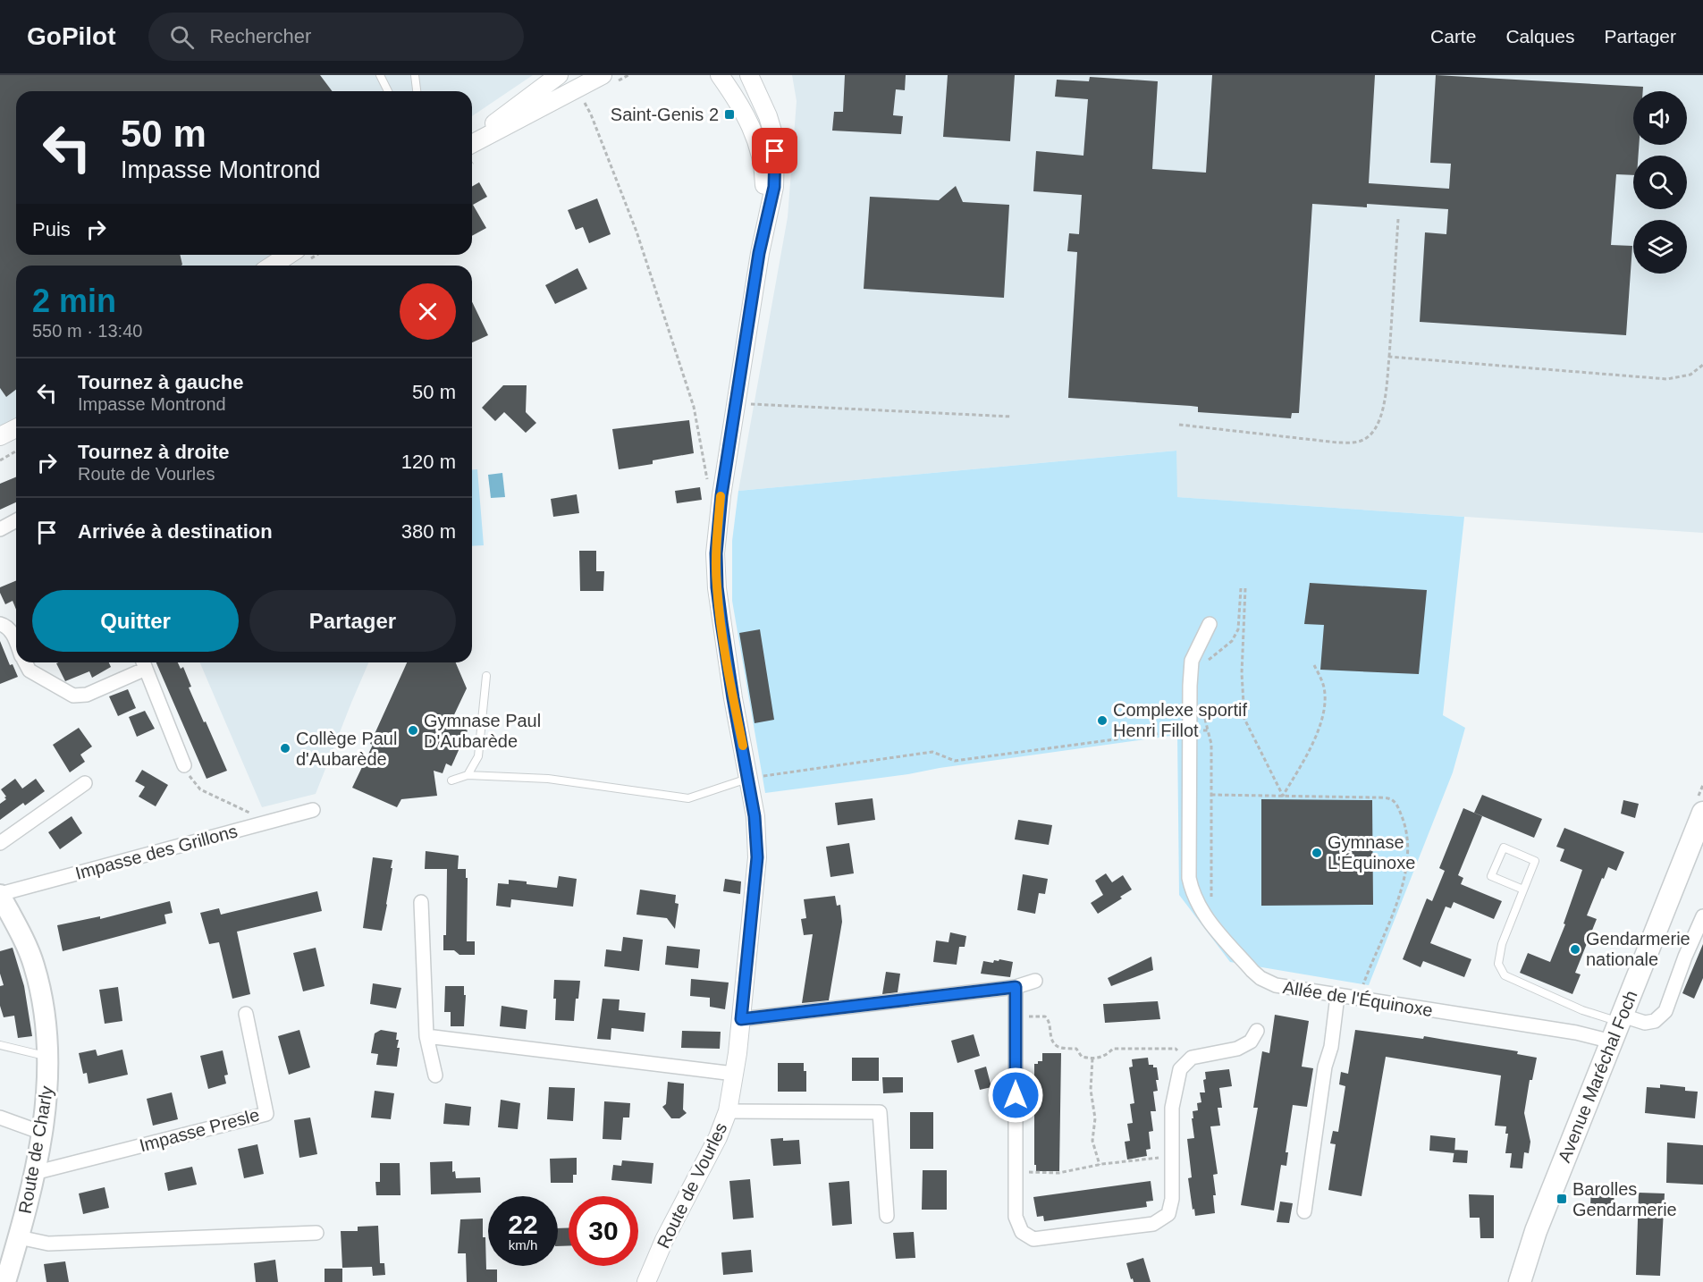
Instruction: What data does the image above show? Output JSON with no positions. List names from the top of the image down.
{
  "streets": {
    "main road": ["Avenue Maréchal Foch", "Route de Charly"],
    "street": [
      "Impasse des Grillons",
      "Allée de l'Équinoxe",
      "Impasse Presle",
      "Route de Vourles"
    ]
  },
  "crossings": [
    ["Impasse des Grillons", "Route de Charly"],
    ["Allée de l'Équinoxe", "Avenue Maréchal Foch"],
    ["Impasse Presle", "Route de Charly"]
  ],
  "places": {
    "transit": ["Saint-Genis 2", "Barolles Gendarmerie"],
    "other": [
      "Complexe sportif Henri Fillot",
      "Gymnase Paul D'Aubarède",
      "Collège Paul d'Aubarède",
      "Gymnase L'Équinoxe",
      "Gendarmerie nationale"
    ]
  },
  "page": {
    "header": "GoPilot",
    "search": "Rechercher",
    "nav": ["Carte", "Calques", "Partager"],
    "turn": ["50 m", "Impasse Montrond"],
    "then": "Puis",
    "heading": ["2 min", "550 m · 13:40"],
    "list": [
      {
        "name": "Tournez à gauche",
        "note": "Impasse Montrond",
        "value": "50 m"
      },
      {
        "name": "Tournez à droite",
        "note": "Route de Vourles",
        "value": "120 m"
      },
      {
        "name": "Arrivée à destination",
        "value": "380 m"
      }
    ],
    "buttons": ["Quitter", "Partager"],
    "speed": "22 km/h",
    "limit": "30"
  }
}
